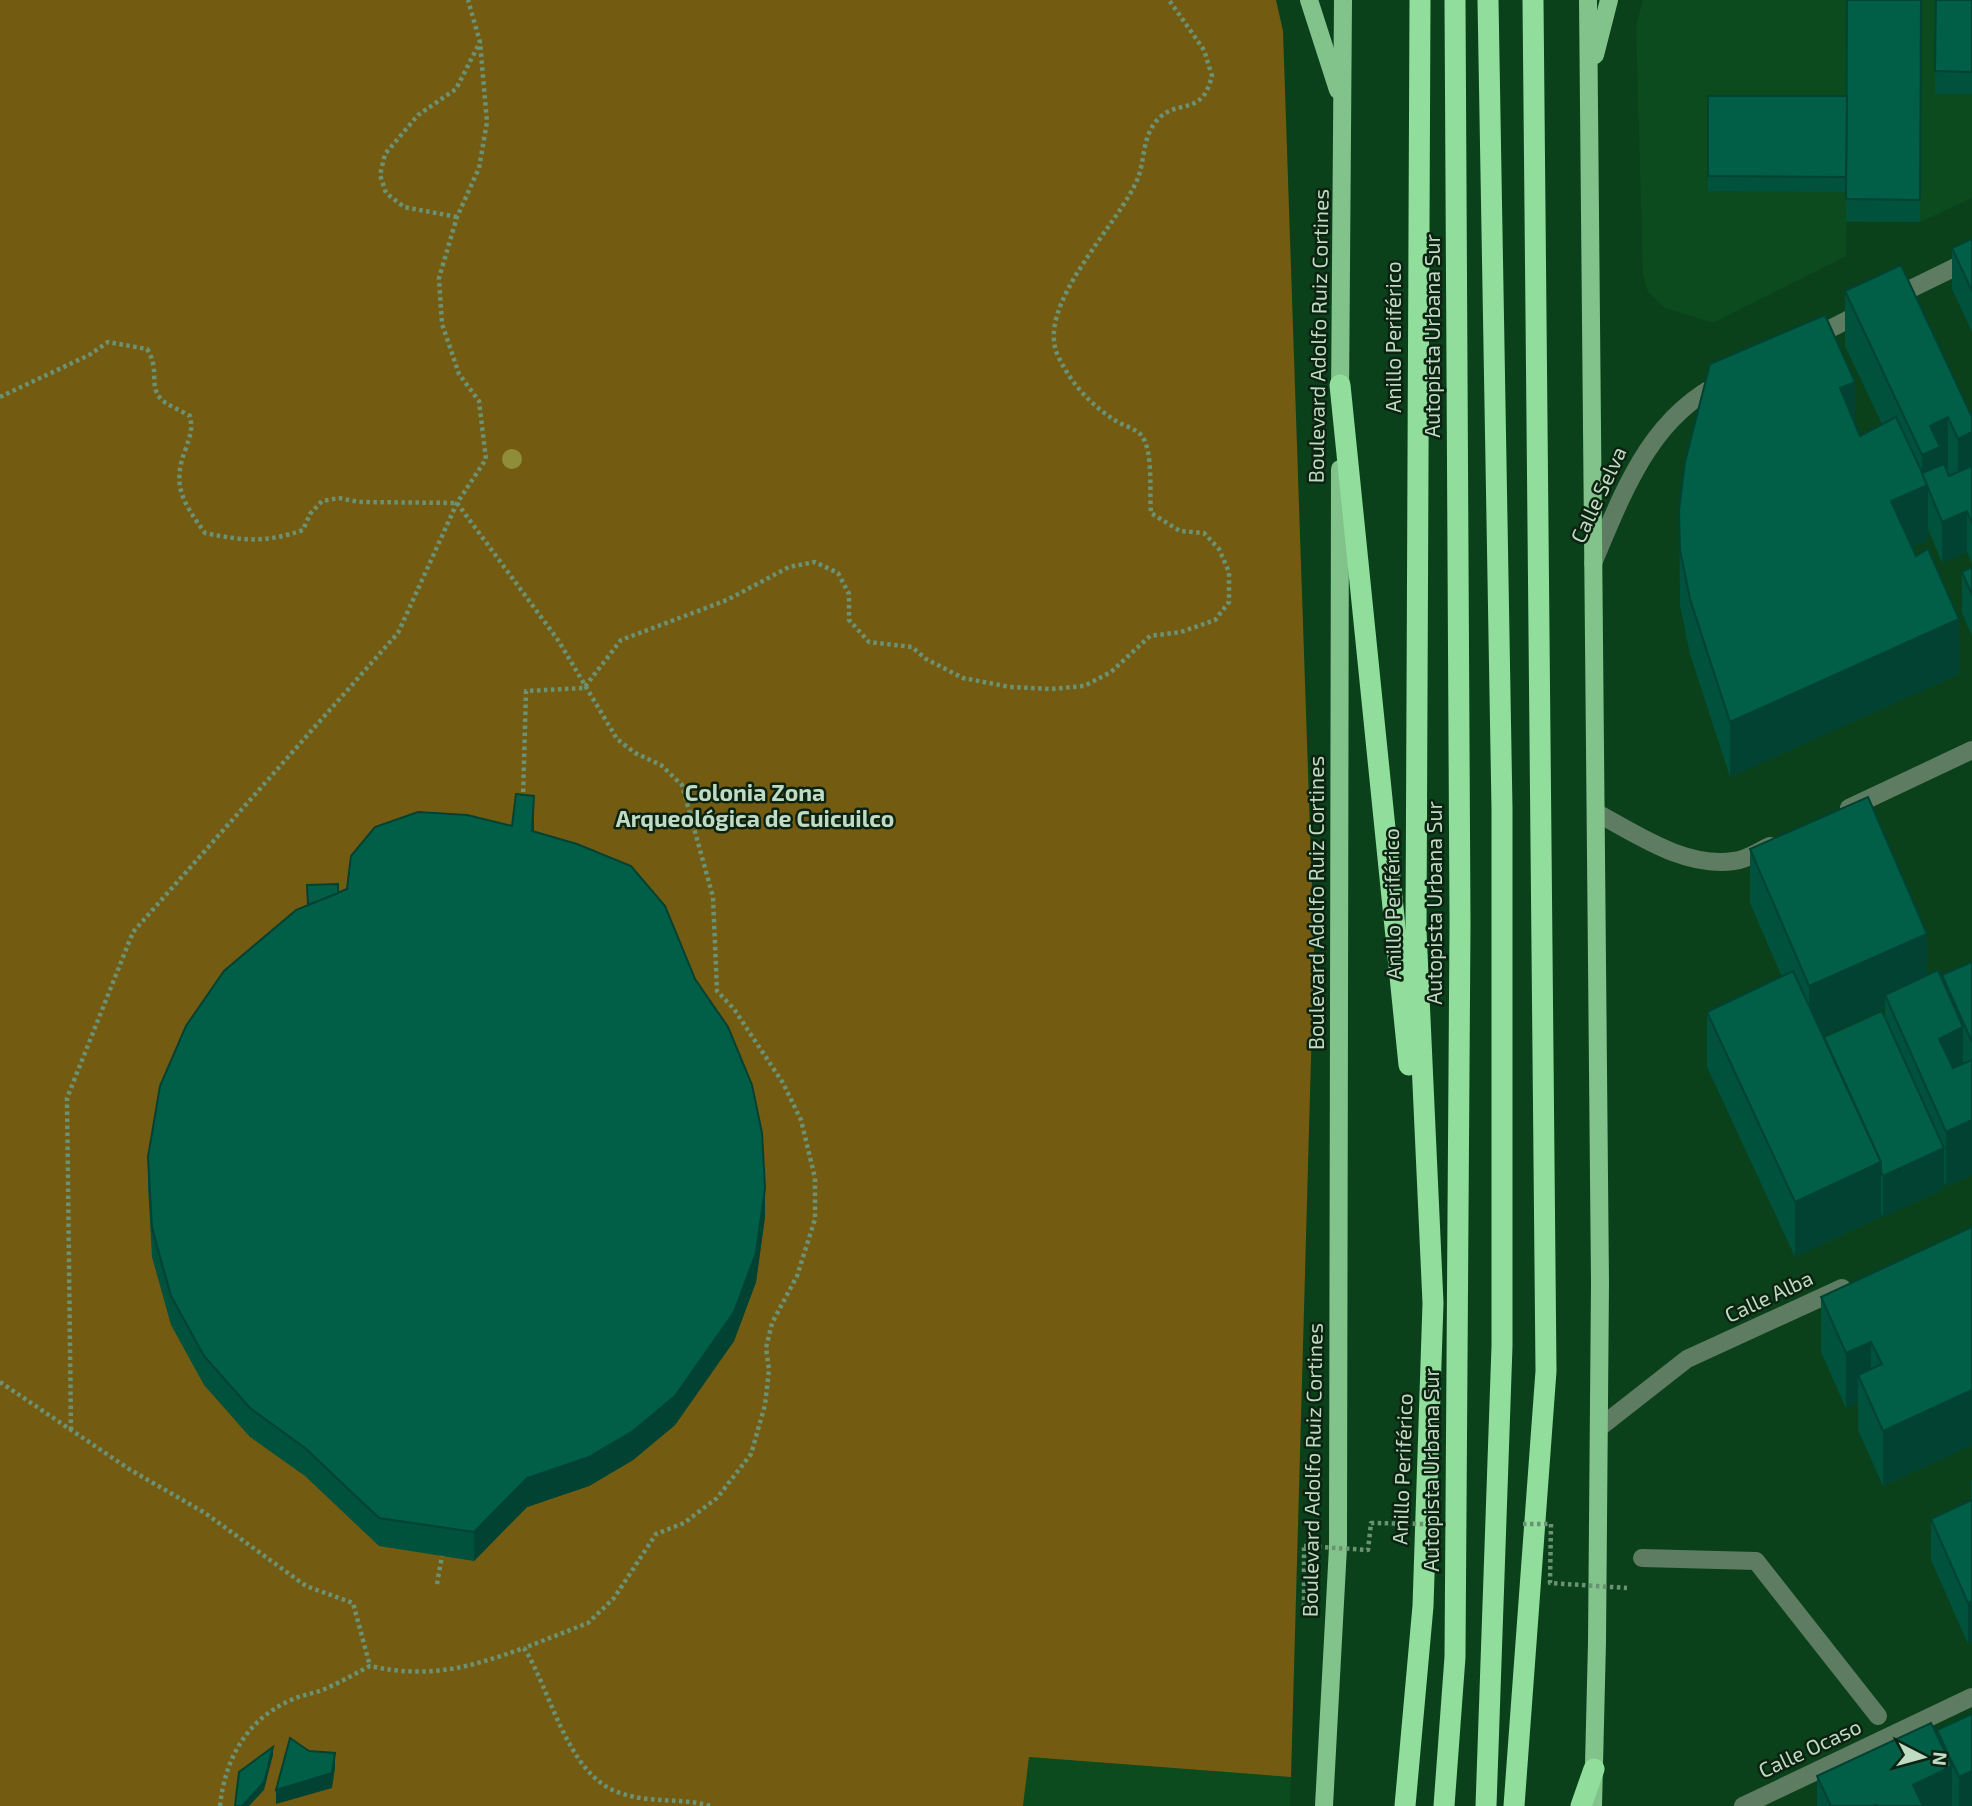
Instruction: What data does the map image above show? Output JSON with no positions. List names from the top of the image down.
{
  "streets": {
    "highway": ["Autopista Urbana Sur", "Anillo Periférico"],
    "main road": ["Boulevard Adolfo Ruiz Cortines"],
    "street": ["Calle Selva", "Calle Alba", "Calle Ocaso"]
  },
  "districts": ["Colonia Zona Arqueológica de Cuicuilco"],
  "north": "right"
}
